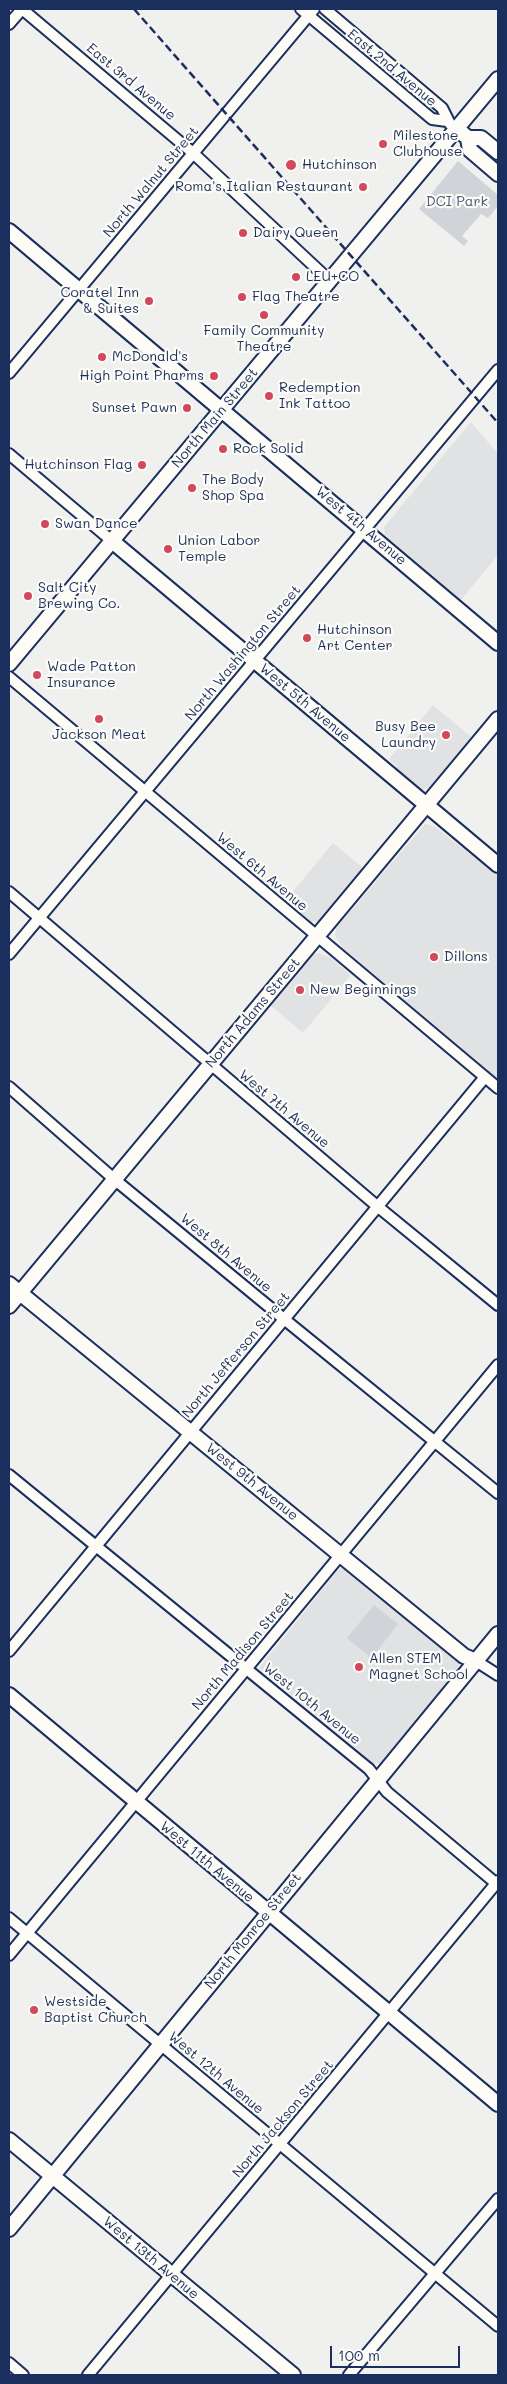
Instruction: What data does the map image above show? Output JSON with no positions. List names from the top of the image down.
{
  "streets": {
    "street": [
      "East 2nd Avenue",
      "East 3rd Avenue",
      "North Walnut Street",
      "North Main Street",
      "West 4th Avenue",
      "North Washington Street",
      "West 5th Avenue",
      "West 6th Avenue",
      "North Adams Street",
      "West 7th Avenue",
      "West 8th Avenue",
      "North Jefferson Street",
      "West 9th Avenue",
      "North Madison Street",
      "West 10th Avenue",
      "West 11th Avenue",
      "North Monroe Street",
      "West 12th Avenue",
      "North Jackson Street",
      "West 13th Avenue"
    ]
  },
  "crossings": [
    ["East 2nd Avenue", "North Walnut Street"],
    ["East 2nd Avenue", "North Main Street"],
    ["East 3rd Avenue", "North Walnut Street"],
    ["East 3rd Avenue", "North Main Street"],
    ["North Walnut Street", "West 4th Avenue"],
    ["North Main Street", "West 4th Avenue"],
    ["North Main Street", "West 5th Avenue"],
    ["West 4th Avenue", "North Washington Street"],
    ["North Washington Street", "West 5th Avenue"],
    ["North Washington Street", "West 6th Avenue"],
    ["North Washington Street", "West 7th Avenue"],
    ["West 5th Avenue", "North Adams Street"],
    ["West 6th Avenue", "North Adams Street"],
    ["West 6th Avenue", "North Jefferson Street"],
    ["North Adams Street", "West 7th Avenue"],
    ["North Adams Street", "West 8th Avenue"],
    ["North Adams Street", "West 9th Avenue"],
    ["West 7th Avenue", "North Jefferson Street"],
    ["West 8th Avenue", "North Jefferson Street"],
    ["West 8th Avenue", "North Madison Street"],
    ["North Jefferson Street", "West 9th Avenue"],
    ["North Jefferson Street", "West 10th Avenue"],
    ["West 9th Avenue", "North Madison Street"],
    ["West 9th Avenue", "North Monroe Street"],
    ["North Madison Street", "West 10th Avenue"],
    ["North Madison Street", "West 11th Avenue"],
    ["North Madison Street", "West 12th Avenue"],
    ["West 10th Avenue", "North Monroe Street"],
    ["West 10th Avenue", "North Jackson Street"],
    ["West 11th Avenue", "North Monroe Street"],
    ["West 11th Avenue", "North Jackson Street"],
    ["North Monroe Street", "West 12th Avenue"],
    ["North Monroe Street", "West 13th Avenue"],
    ["West 12th Avenue", "North Jackson Street"],
    ["North Jackson Street", "West 13th Avenue"]
  ],
  "parks": ["DCI Park"],
  "places": [
    "Milestone Clubhouse",
    "Hutchinson",
    "Roma's Italian Restaurant",
    "Dairy Queen",
    "LEU+CO",
    "Flag Theatre",
    "Coratel Inn & Suites",
    "Family Community Theatre",
    "McDonald's",
    "High Point Pharms",
    "Redemption Ink Tattoo",
    "Sunset Pawn",
    "Rock Solid",
    "Hutchinson Flag",
    "The Body Shop Spa",
    "Swan Dance",
    "Union Labor Temple",
    "Salt City Brewing Co.",
    "Hutchinson Art Center",
    "Wade Patton Insurance",
    "Jackson Meat",
    "Busy Bee Laundry",
    "Dillons",
    "New Beginnings",
    "Allen STEM Magnet School",
    "Westside Baptist Church"
  ],
  "scale_bar": "100 m"
}
